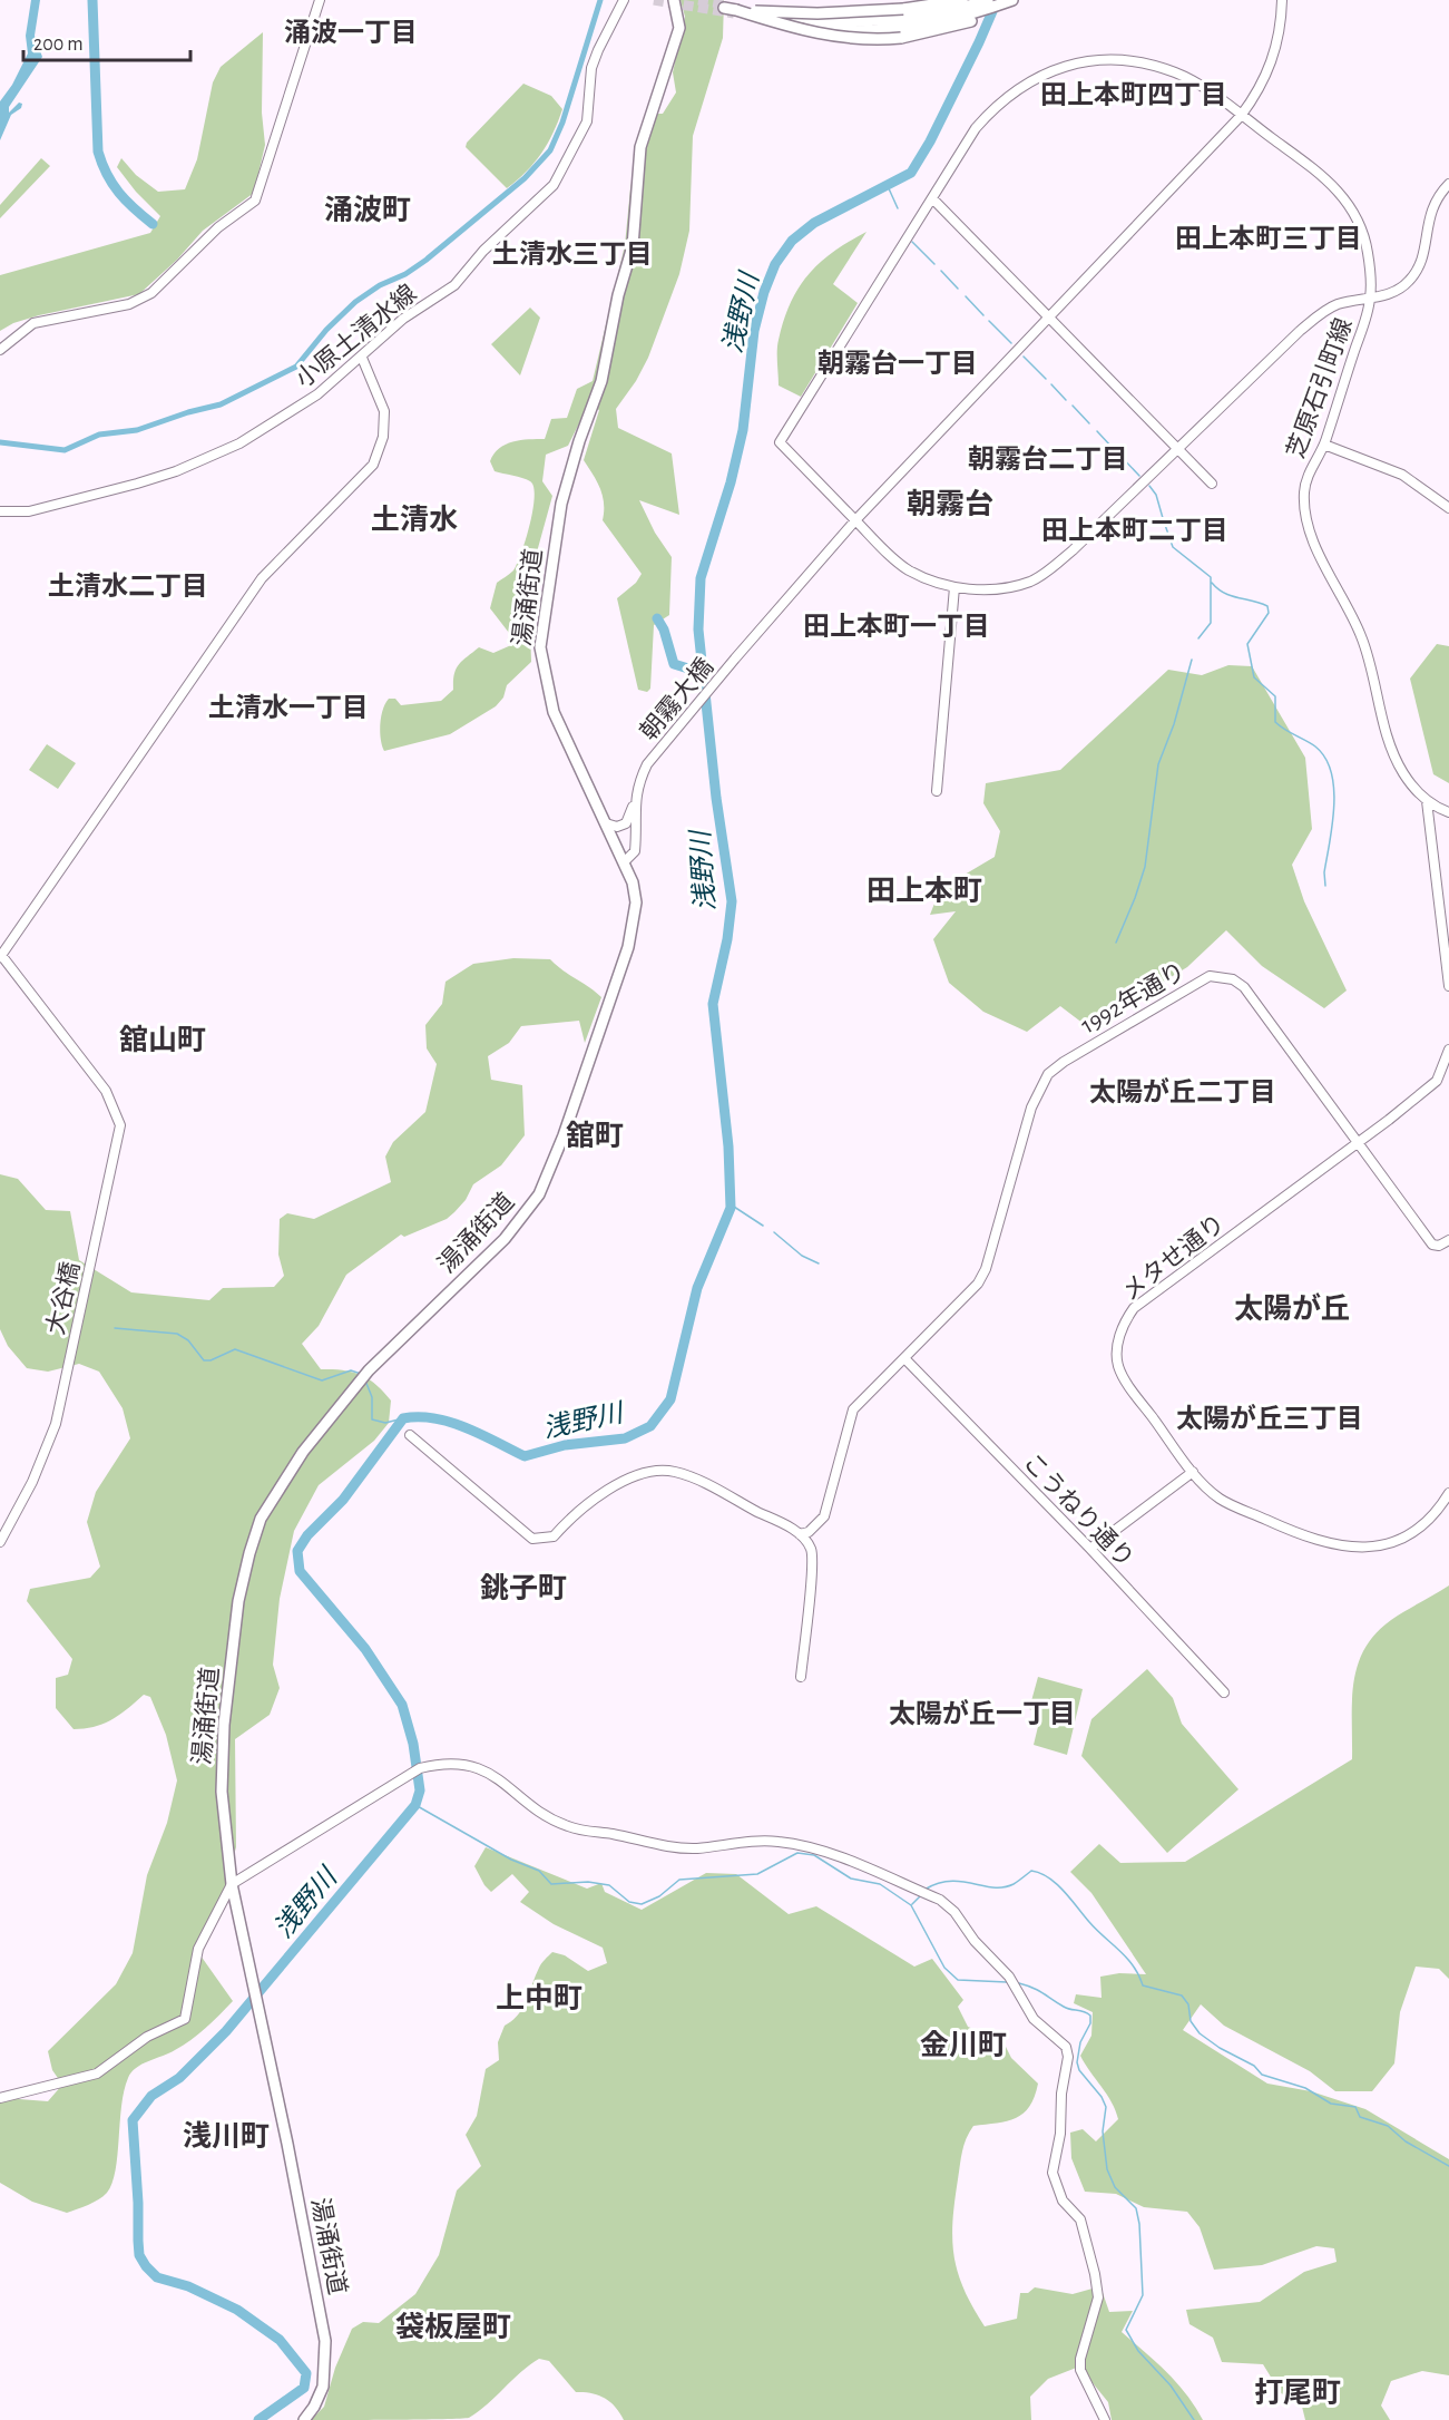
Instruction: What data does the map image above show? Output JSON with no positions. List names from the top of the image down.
{
  "streets": {
    "main road": ["湯涌街道"],
    "street": [
      "小原土清水線",
      "芝原石引町線",
      "朝霧大橋",
      "1992年通り",
      "メタせ通り",
      "大谷橋",
      "こうねり通り"
    ]
  },
  "crossings": [
    ["芝原石引町線", "朝霧大橋"],
    ["1992年通り", "メタせ通り"],
    ["1992年通り", "こうねり通り"]
  ],
  "districts": [
    "涌波一丁目",
    "田上本町四丁目",
    "涌波町",
    "田上本町三丁目",
    "土清水三丁目",
    "朝霧台一丁目",
    "朝霧台二丁目",
    "朝霧台",
    "土清水",
    "田上本町二丁目",
    "土清水二丁目",
    "田上本町一丁目",
    "土清水一丁目",
    "田上本町",
    "舘山町",
    "太陽が丘二丁目",
    "舘町",
    "太陽が丘",
    "太陽が丘三丁目",
    "銚子町",
    "太陽が丘一丁目",
    "上中町",
    "金川町",
    "浅川町",
    "袋板屋町",
    "打尾町"
  ],
  "water": ["浅野川"],
  "scale_bar": "200 m"
}
